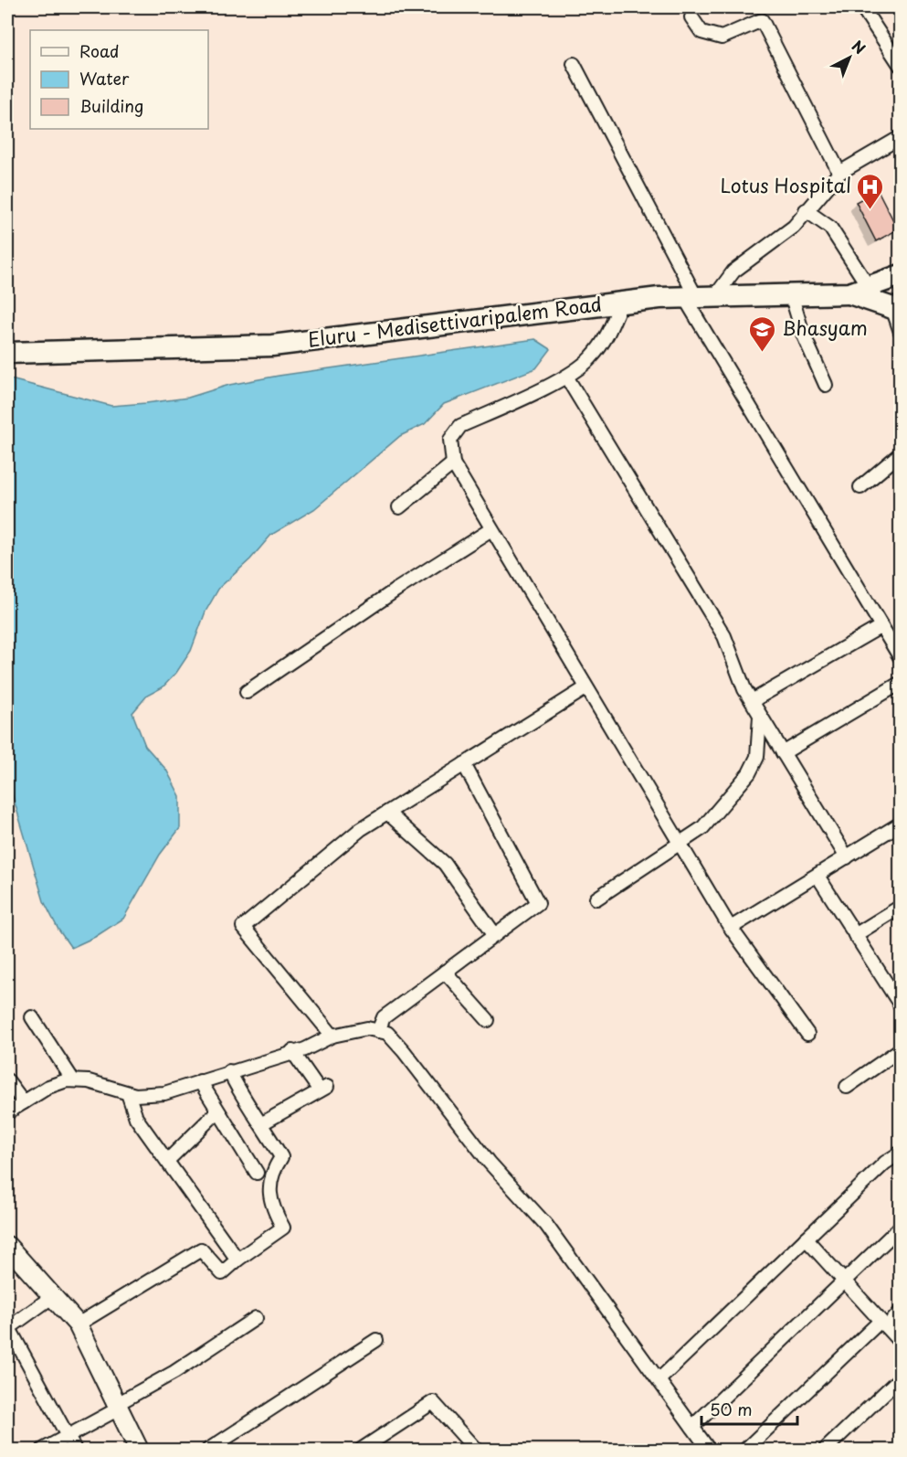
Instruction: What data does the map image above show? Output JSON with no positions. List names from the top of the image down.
{
  "streets": {
    "main road": ["Eluru - Medisettivaripalem Road"]
  },
  "places": {
    "hospital": ["Lotus Hospital"],
    "school or university": ["Bhasyam"]
  },
  "legend": ["Road", "Water", "Building"],
  "scale_bar": "50 m",
  "north": "top right"
}
